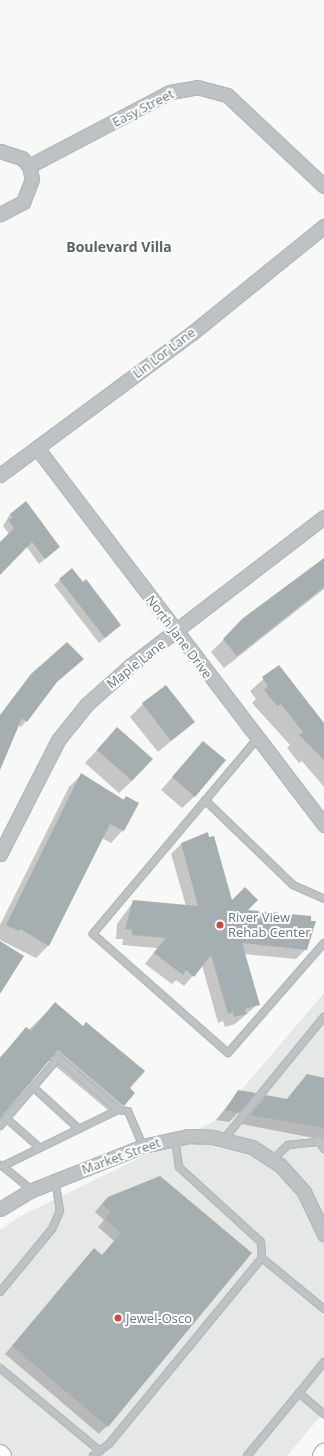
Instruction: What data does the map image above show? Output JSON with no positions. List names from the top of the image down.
{
  "streets": {
    "street": [
      "Easy Street",
      "Lin Lor Lane",
      "North Jane Drive",
      "Maple Lane",
      "Market Street"
    ]
  },
  "crossings": [
    ["Lin Lor Lane", "North Jane Drive"],
    ["North Jane Drive", "Maple Lane"]
  ],
  "districts": ["Boulevard Villa"],
  "places": ["River View Rehab Center", "Jewel-Osco"]
}
